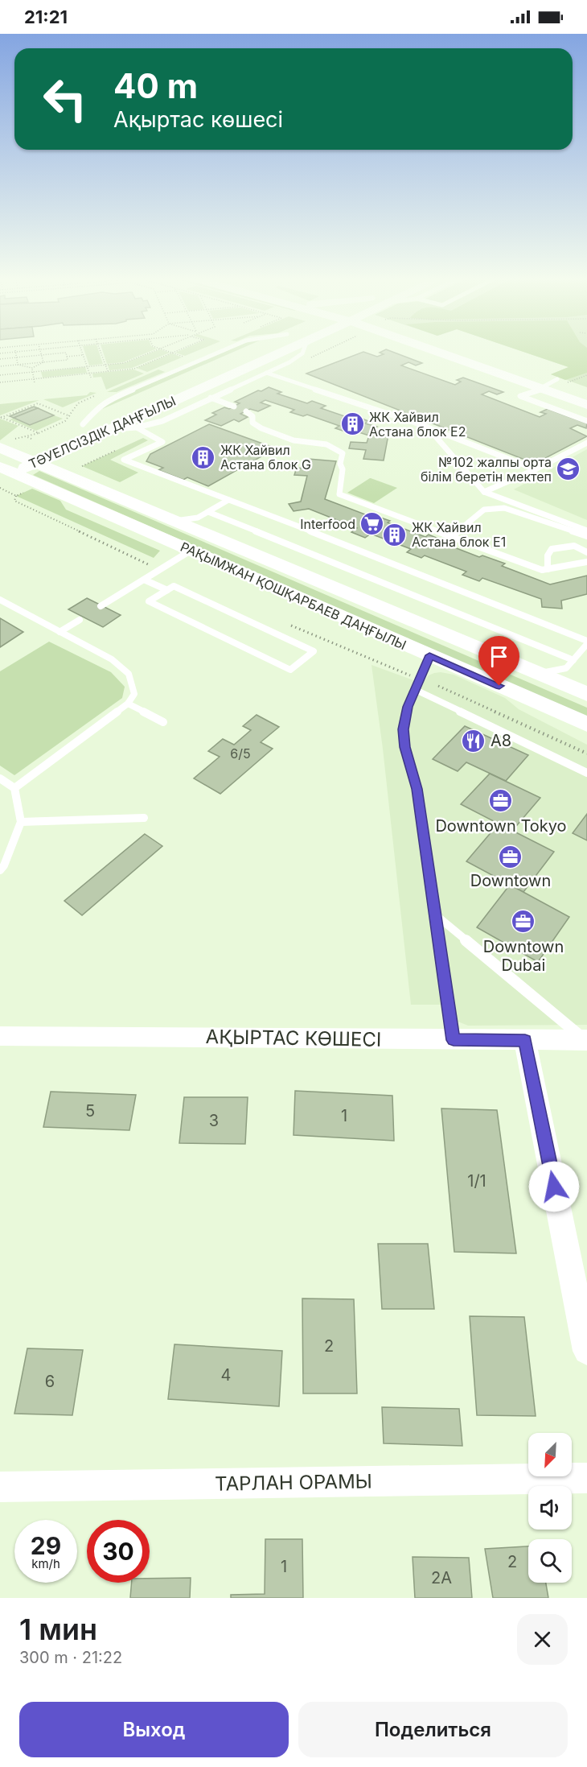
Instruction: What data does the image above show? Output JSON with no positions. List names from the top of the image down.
{
  "streets": {
    "main road": ["ТӘУЕЛСІЗДІК ДАҢҒЫЛЫ", "РАҚЫМЖАН ҚОШҚАРБАЕВ ДАҢҒЫЛЫ"],
    "street": ["АҚЫРТАС КӨШЕСІ", "ТАРЛАН ОРАМЫ"]
  },
  "crossings": [
    ["ТӘУЕЛСІЗДІК ДАҢҒЫЛЫ", "РАҚЫМЖАН ҚОШҚАРБАЕВ ДАҢҒЫЛЫ"]
  ],
  "places": {
    "building": ["ЖК Хайвил Астана блок E2", "ЖК Хайвил Астана блок G", "ЖК Хайвил Астана блок E1"],
    "school or university": ["№102 жалпы орта білім беретін мектеп"],
    "supermarket": ["Interfood"],
    "restaurant": ["А8"],
    "office": ["Downtown Tokyo", "Downtown", "Downtown Dubai"]
  },
  "house_numbers": [
    "6/5",
    "5",
    "1",
    "3",
    "1/1",
    "2",
    "4",
    "6",
    "2",
    "1",
    "2А"
  ],
  "north": "bottom left",
  "page": {
    "status": "21:21",
    "turn": ["40 m", "Ақыртас көшесі"],
    "speed": "29 km/h",
    "limit": "30",
    "heading": ["1 мин", "300 m · 21:22"],
    "buttons": ["Выход", "Поделиться"]
  }
}
